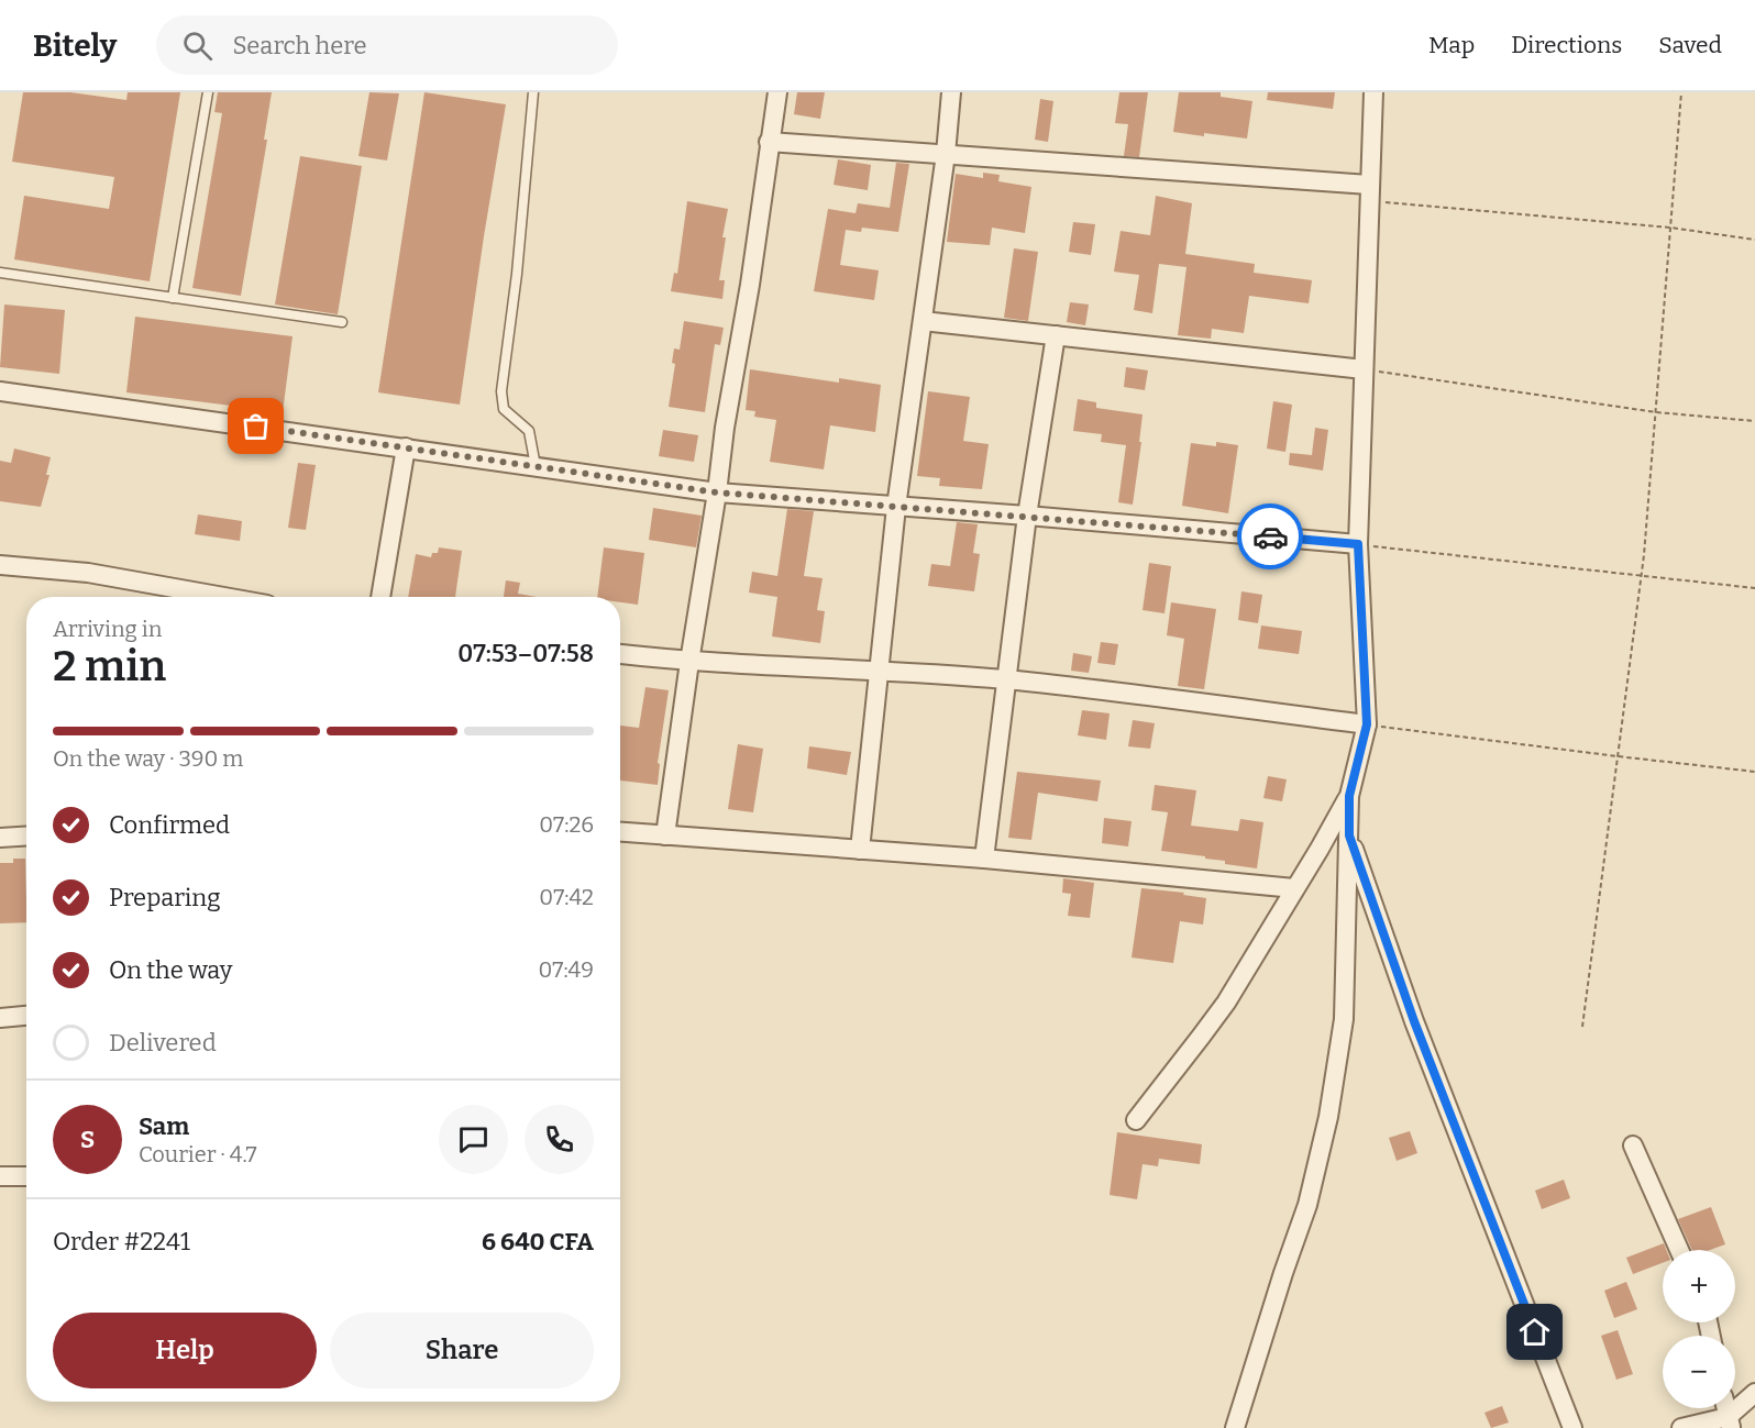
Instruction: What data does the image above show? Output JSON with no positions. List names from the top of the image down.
{
  "page": {
    "header": "Bitely",
    "search": "Search here",
    "nav": ["Map", "Directions", "Saved"],
    "heading": ["2 min", "Arriving in", "07:53–07:58"],
    "panel": [
      "Sam",
      "Courier · 4.7",
      "Order #2241",
      "6 640 CFA"
    ],
    "bar": "On the way · 390 m",
    "list": [
      ["Confirmed", "07:26"],
      ["Preparing", "07:42"],
      ["On the way", "07:49"],
      "Delivered"
    ],
    "round": "S",
    "map_buttons": ["+", "−"],
    "buttons": ["Help", "Share"]
  }
}
